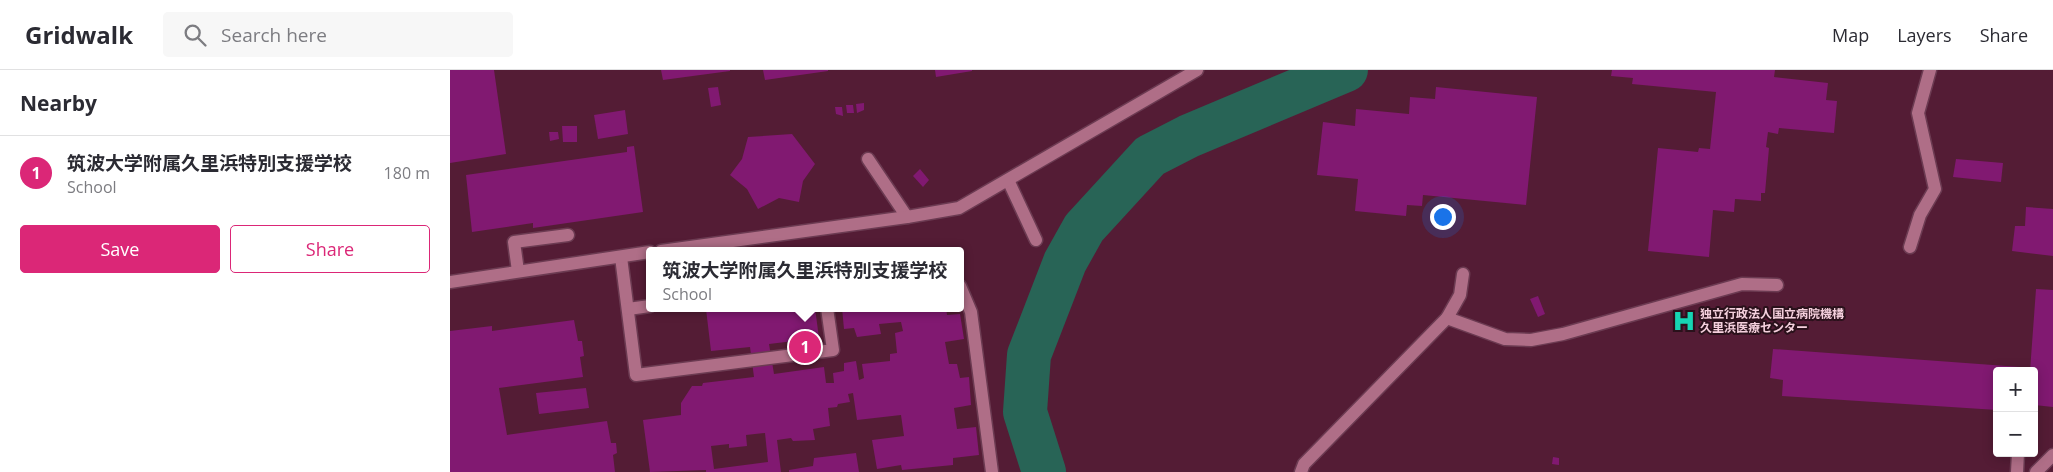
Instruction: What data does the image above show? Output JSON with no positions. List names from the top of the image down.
{
  "places": {
    "hospital": ["独立行政法人国立病院機構 久里浜医療センター"]
  },
  "page": {
    "header": "Gridwalk",
    "search": "Search here",
    "nav": ["Map", "Layers", "Share"],
    "heading": "Nearby",
    "list": [
      {
        "mark": "1",
        "name": "筑波大学附属久里浜特別支援学校",
        "note": "School",
        "value": "180 m"
      }
    ],
    "buttons": ["Save", "Share"],
    "popup": ["筑波大学附属久里浜特別支援学校", "School"],
    "pins": "1",
    "map_buttons": ["+", "−"]
  }
}
